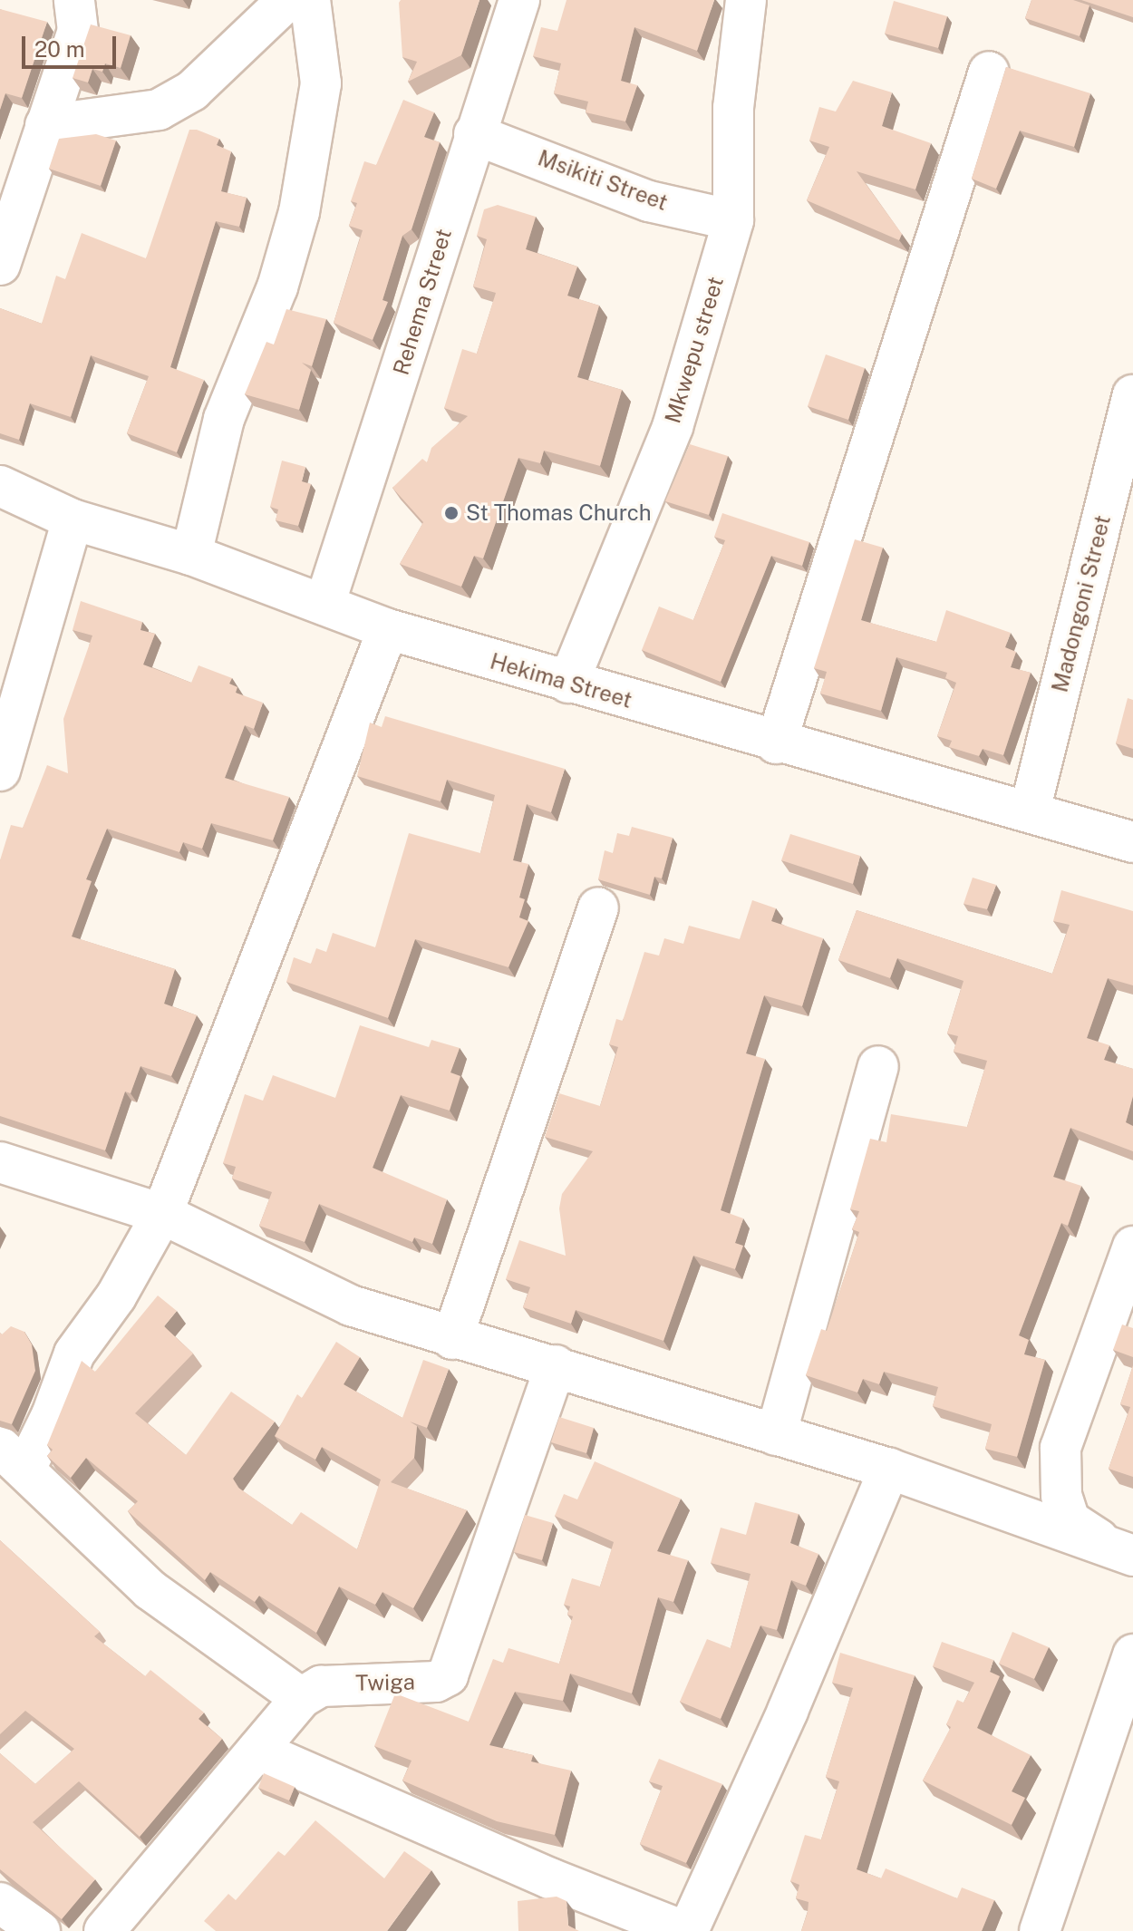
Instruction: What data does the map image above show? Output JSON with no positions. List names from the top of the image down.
{
  "streets": {
    "street": [
      "Msikiti Street",
      "Rehema Street",
      "Mkwepu street",
      "Madongoni Street",
      "Hekima Street",
      "Twiga"
    ]
  },
  "crossings": [
    ["Msikiti Street", "Rehema Street"],
    ["Msikiti Street", "Mkwepu street"],
    ["Rehema Street", "Hekima Street"],
    ["Mkwepu street", "Hekima Street"],
    ["Madongoni Street", "Hekima Street"]
  ],
  "places": ["St Thomas Church"],
  "scale_bar": "20 m"
}
